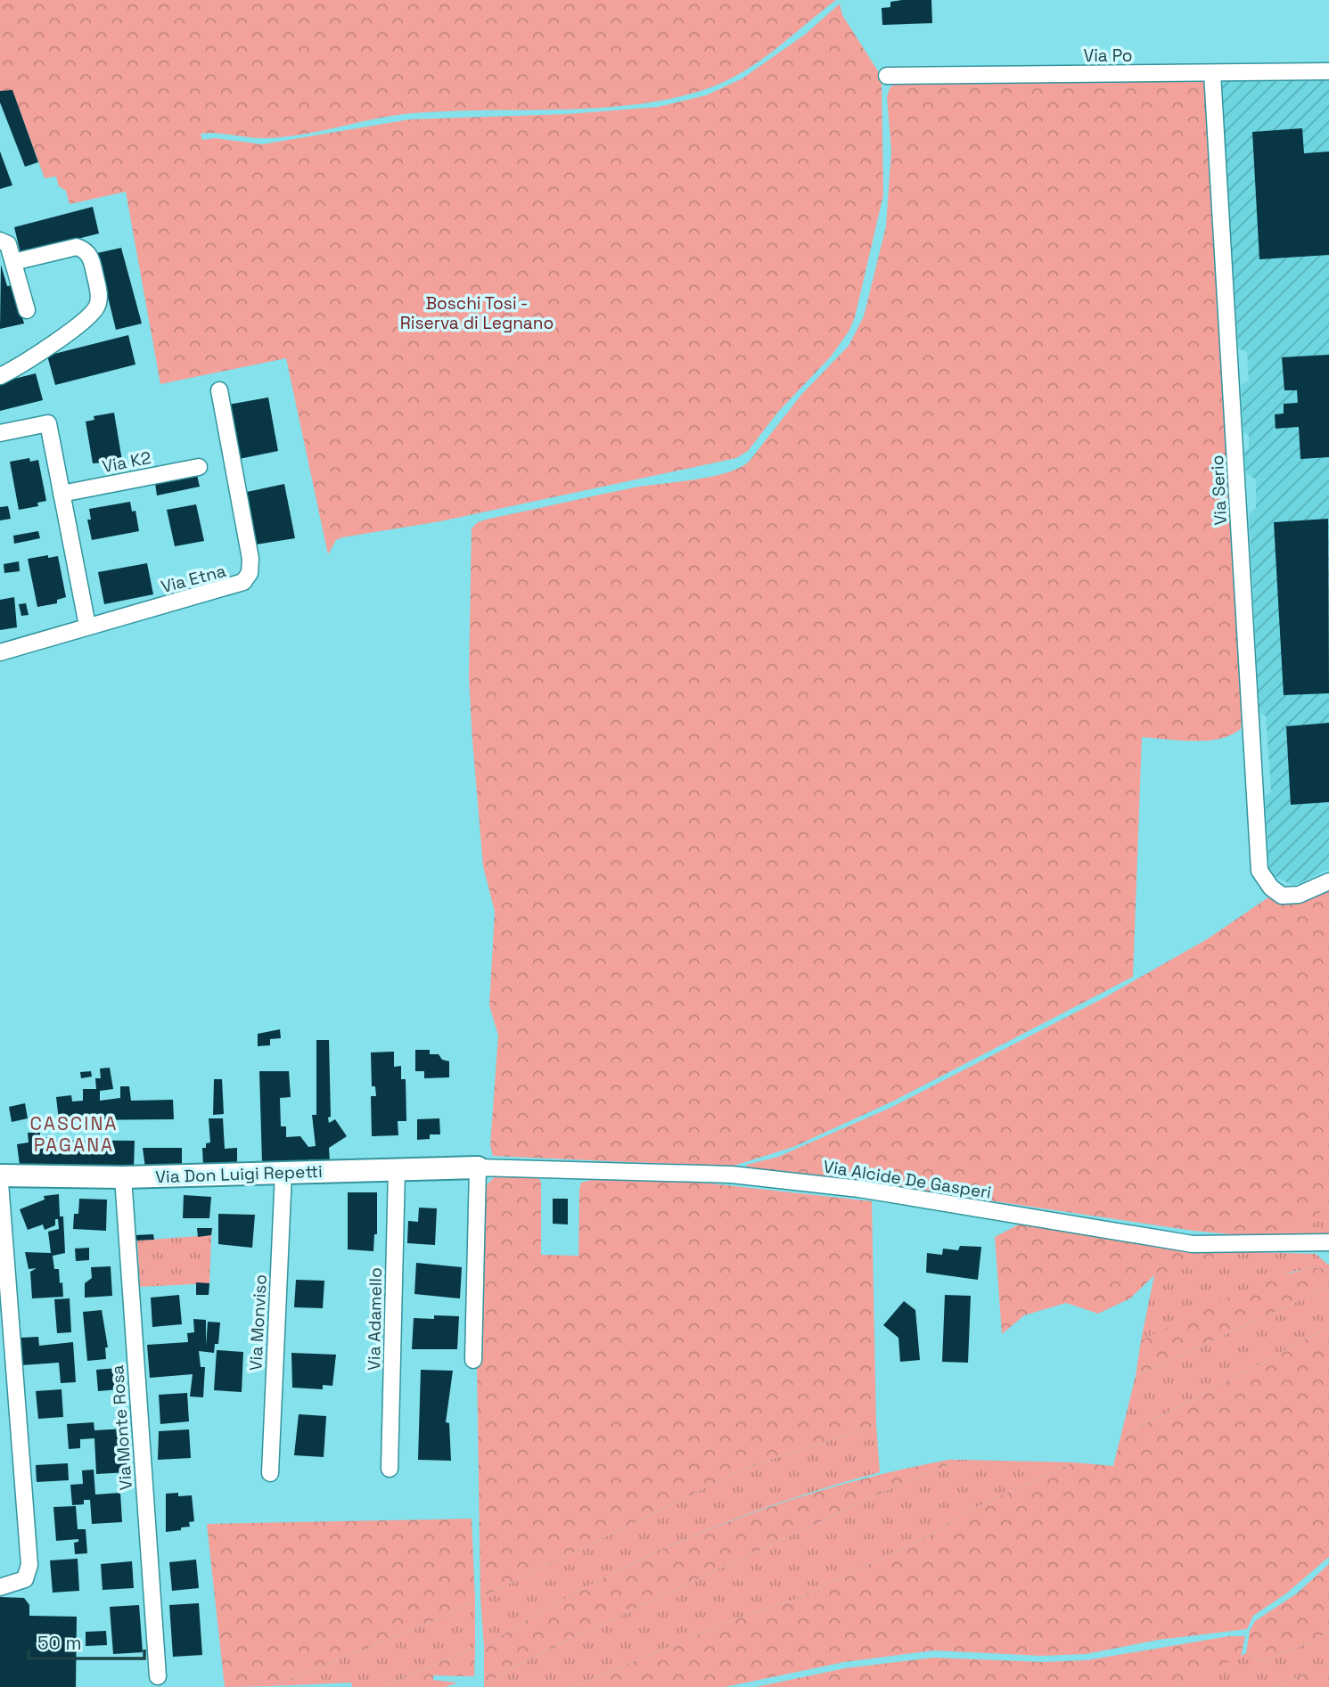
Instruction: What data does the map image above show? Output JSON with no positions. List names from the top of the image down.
{
  "streets": {
    "street": [
      "Via Po",
      "Via K2",
      "Via Serio",
      "Via Etna",
      "Via Don Luigi Repetti",
      "Via Alcide De Gasperi",
      "Via Adamello",
      "Via Monviso",
      "Via Monte Rosa"
    ]
  },
  "crossings": [
    ["Via Po", "Via Serio"],
    ["Via Don Luigi Repetti", "Via Alcide De Gasperi"],
    ["Via Don Luigi Repetti", "Via Adamello"],
    ["Via Don Luigi Repetti", "Via Monviso"],
    ["Via Don Luigi Repetti", "Via Monte Rosa"]
  ],
  "districts": ["CASCINA PAGANA"],
  "parks": ["Boschi Tosi - Riserva di Legnano"],
  "scale_bar": "50 m"
}
